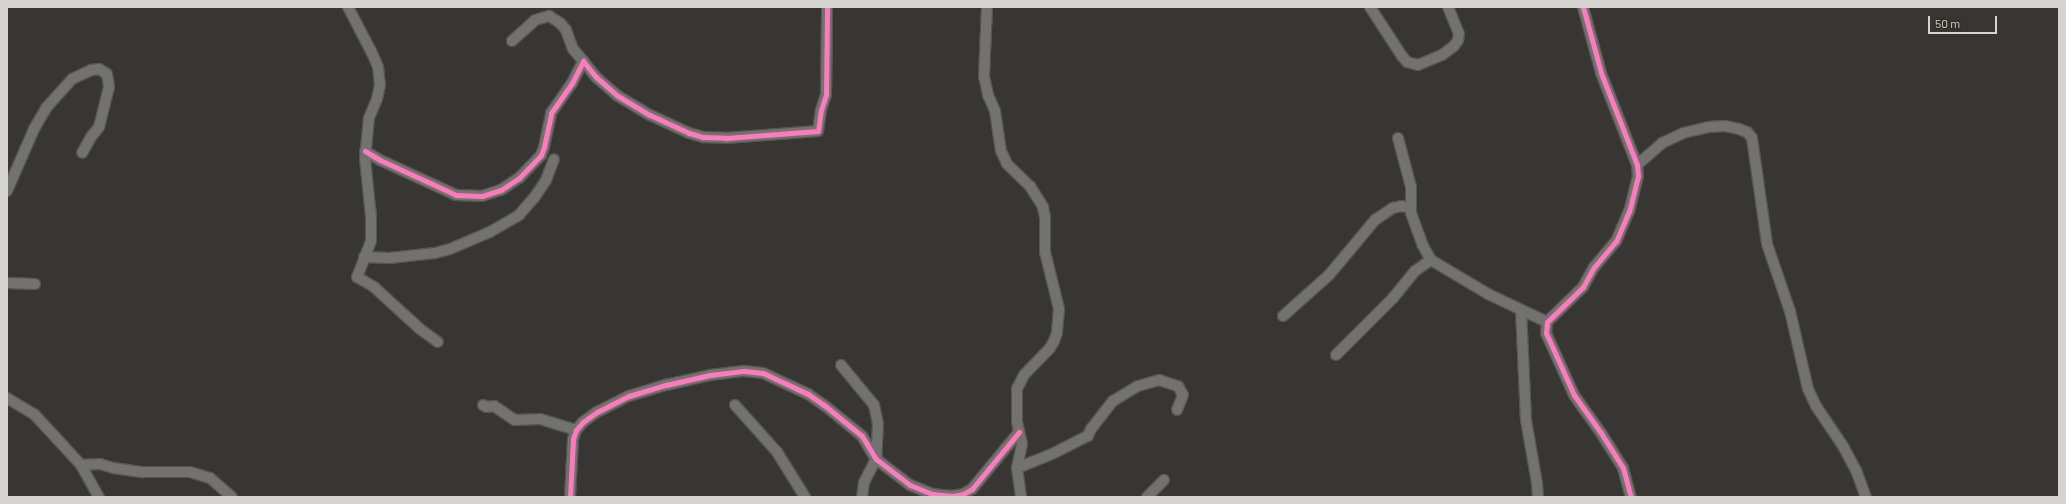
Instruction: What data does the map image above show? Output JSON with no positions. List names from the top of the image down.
{
  "scale_bar": "50 m"
}
